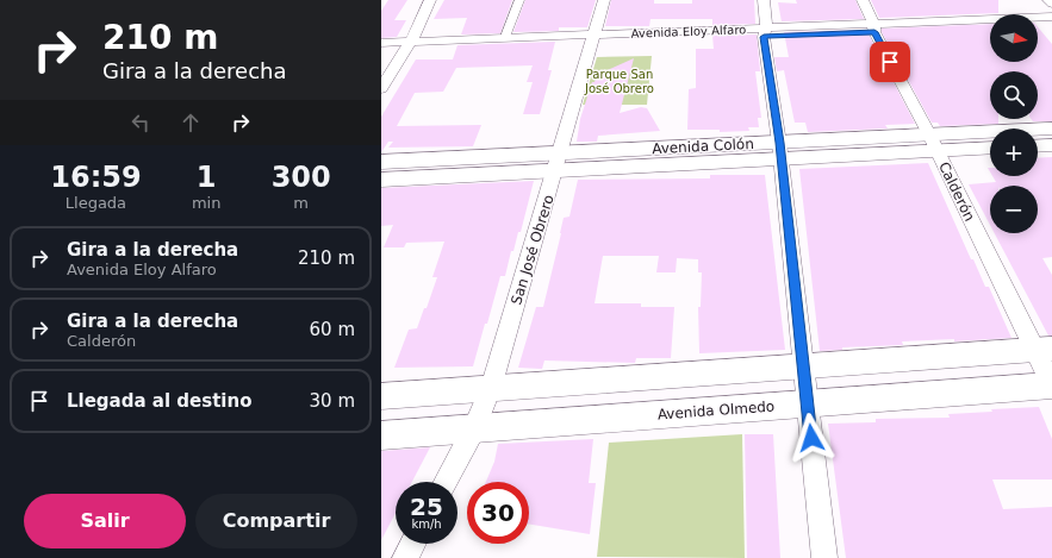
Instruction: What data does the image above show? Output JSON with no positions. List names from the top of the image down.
{
  "streets": {
    "street": [
      "Avenida Eloy Alfaro",
      "Avenida Colón",
      "Calderón",
      "San José Obrero",
      "Avenida Olmedo"
    ]
  },
  "crossings": [
    ["Avenida Eloy Alfaro", "Calderón"],
    ["Avenida Eloy Alfaro", "San José Obrero"],
    ["Avenida Colón", "Calderón"],
    ["Avenida Colón", "San José Obrero"],
    ["Calderón", "Avenida Olmedo"],
    ["San José Obrero", "Avenida Olmedo"]
  ],
  "parks": ["Parque San José Obrero"],
  "north": "right",
  "page": {
    "turn": ["210 m", "Gira a la derecha"],
    "map_buttons": ["+", "−"],
    "eta": [
      "16:59",
      "Llegada",
      "1",
      "min",
      "300",
      "m"
    ],
    "list": [
      {
        "name": "Gira a la derecha",
        "note": "Avenida Eloy Alfaro",
        "value": "210 m"
      },
      {
        "name": "Gira a la derecha",
        "note": "Calderón",
        "value": "60 m"
      },
      {
        "name": "Llegada al destino",
        "value": "30 m"
      }
    ],
    "speed": "25 km/h",
    "limit": "30",
    "buttons": ["Salir", "Compartir"]
  }
}
